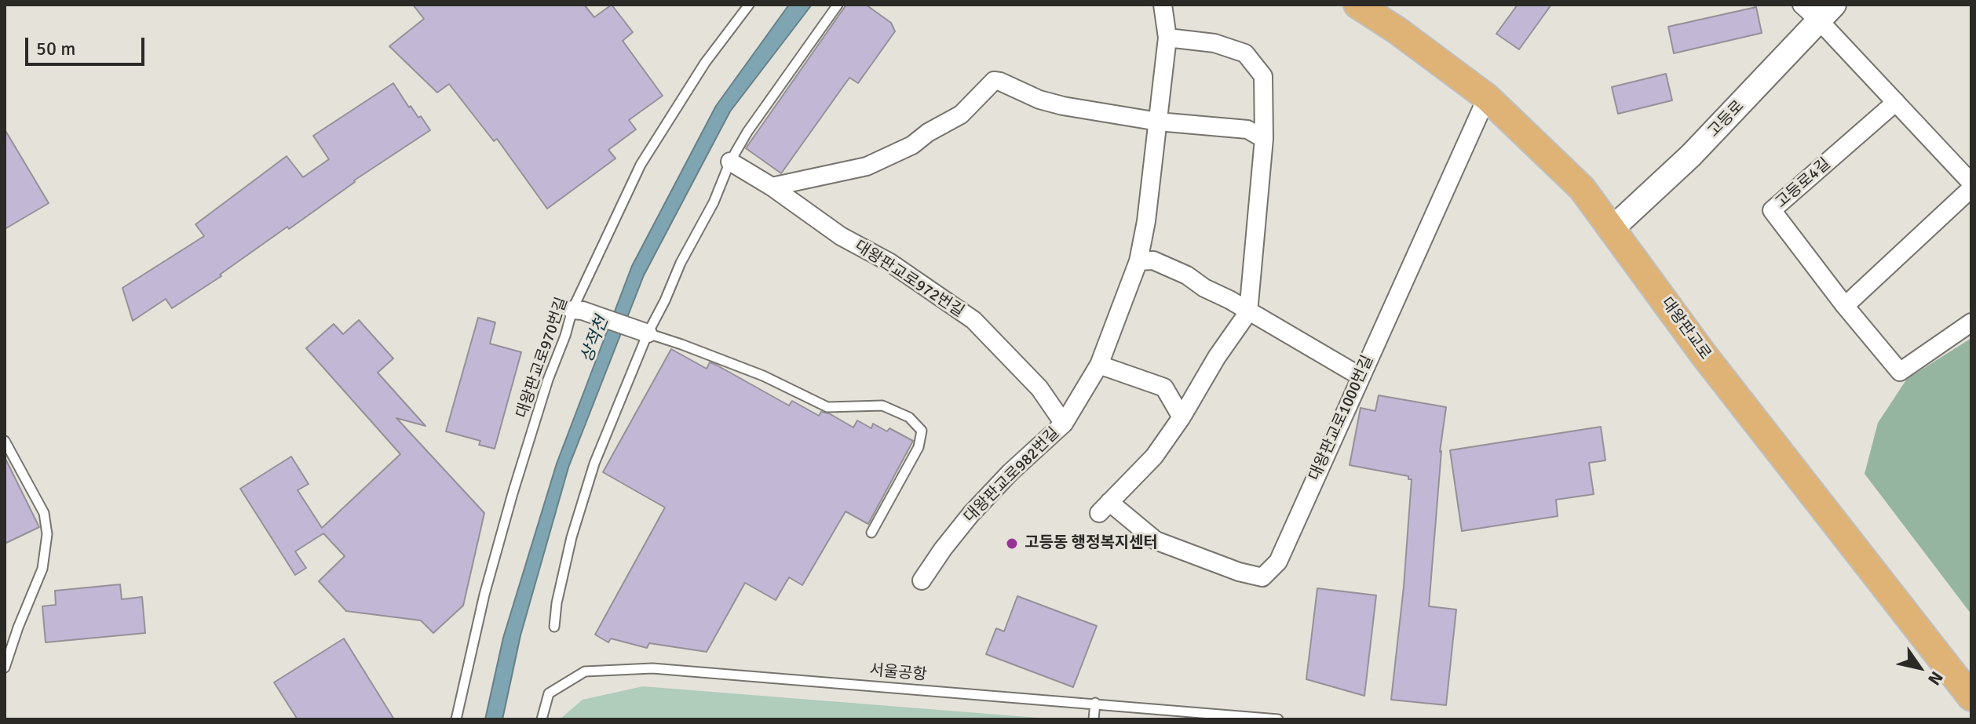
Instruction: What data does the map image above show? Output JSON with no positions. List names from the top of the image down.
{
  "streets": {
    "main road": ["대왕판교로"],
    "street": [
      "고등로",
      "고등로4길",
      "대왕판교로972번길",
      "대왕판교로1000번길",
      "대왕판교로982번길"
    ],
    "lane": ["대왕판교로970번길", "서울공항"]
  },
  "crossings": [
    ["고등로", "대왕판교로"],
    ["대왕판교로972번길", "대왕판교로982번길"],
    ["대왕판교로", "대왕판교로1000번길"]
  ],
  "water": ["상적천"],
  "places": ["고등동 행정복지센터"],
  "scale_bar": "50 m",
  "north": "bottom right"
}
